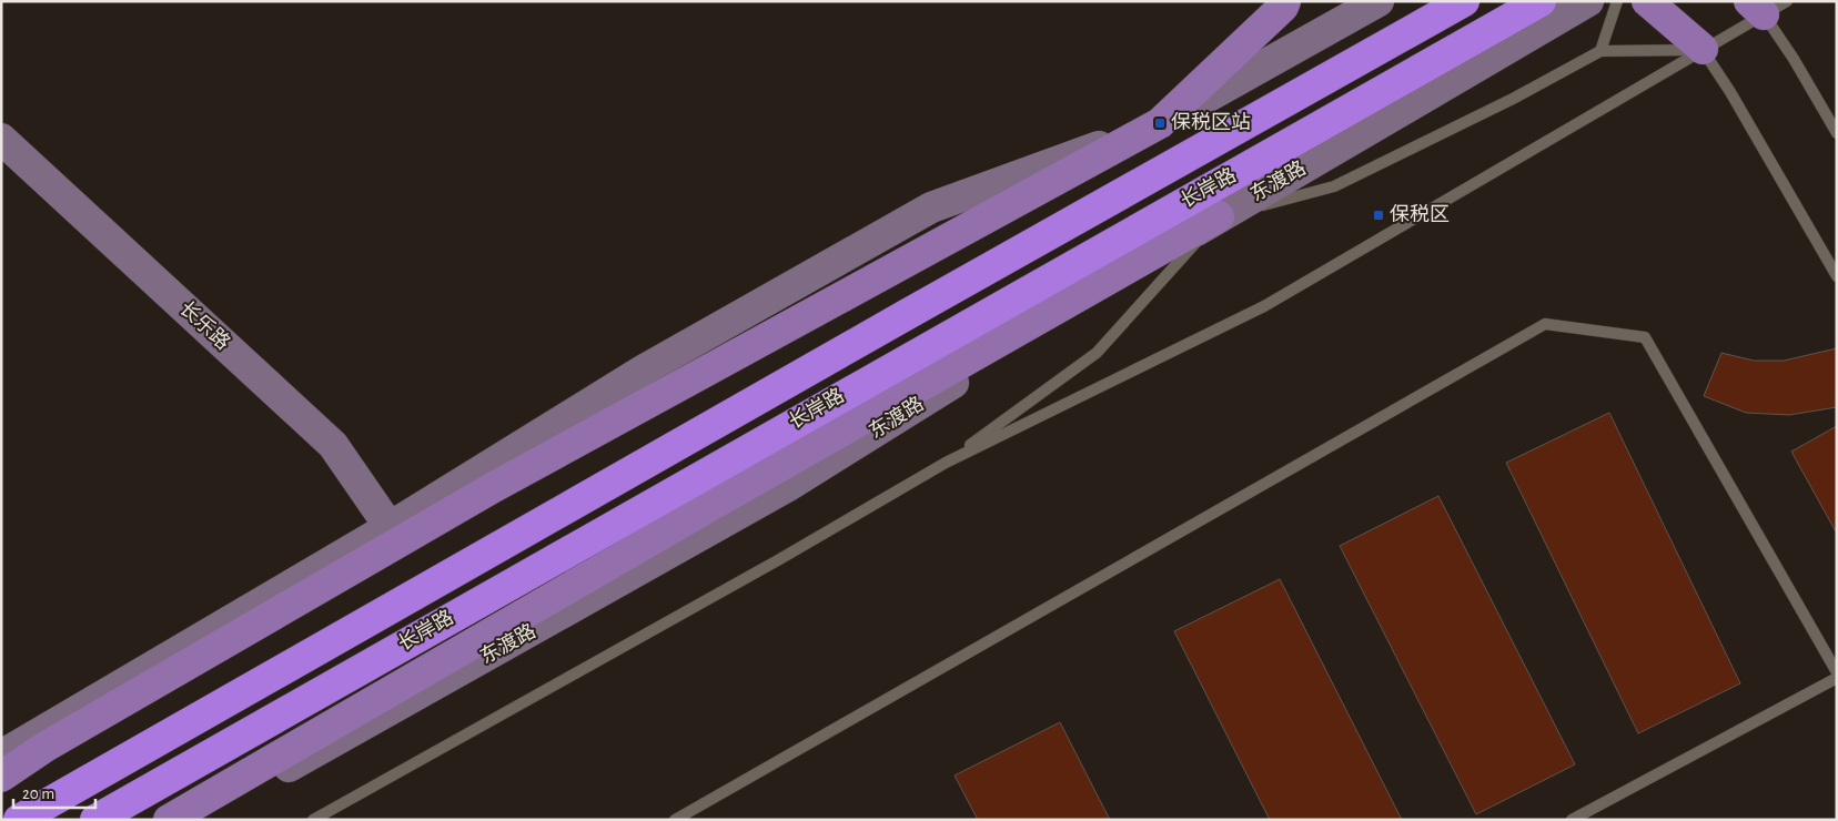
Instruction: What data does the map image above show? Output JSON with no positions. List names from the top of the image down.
{
  "streets": {
    "highway": ["长岸路"],
    "main road": ["东渡路", "长乐路"]
  },
  "places": {
    "transit": ["保税区站", "保税区"]
  },
  "scale_bar": "20 m"
}
